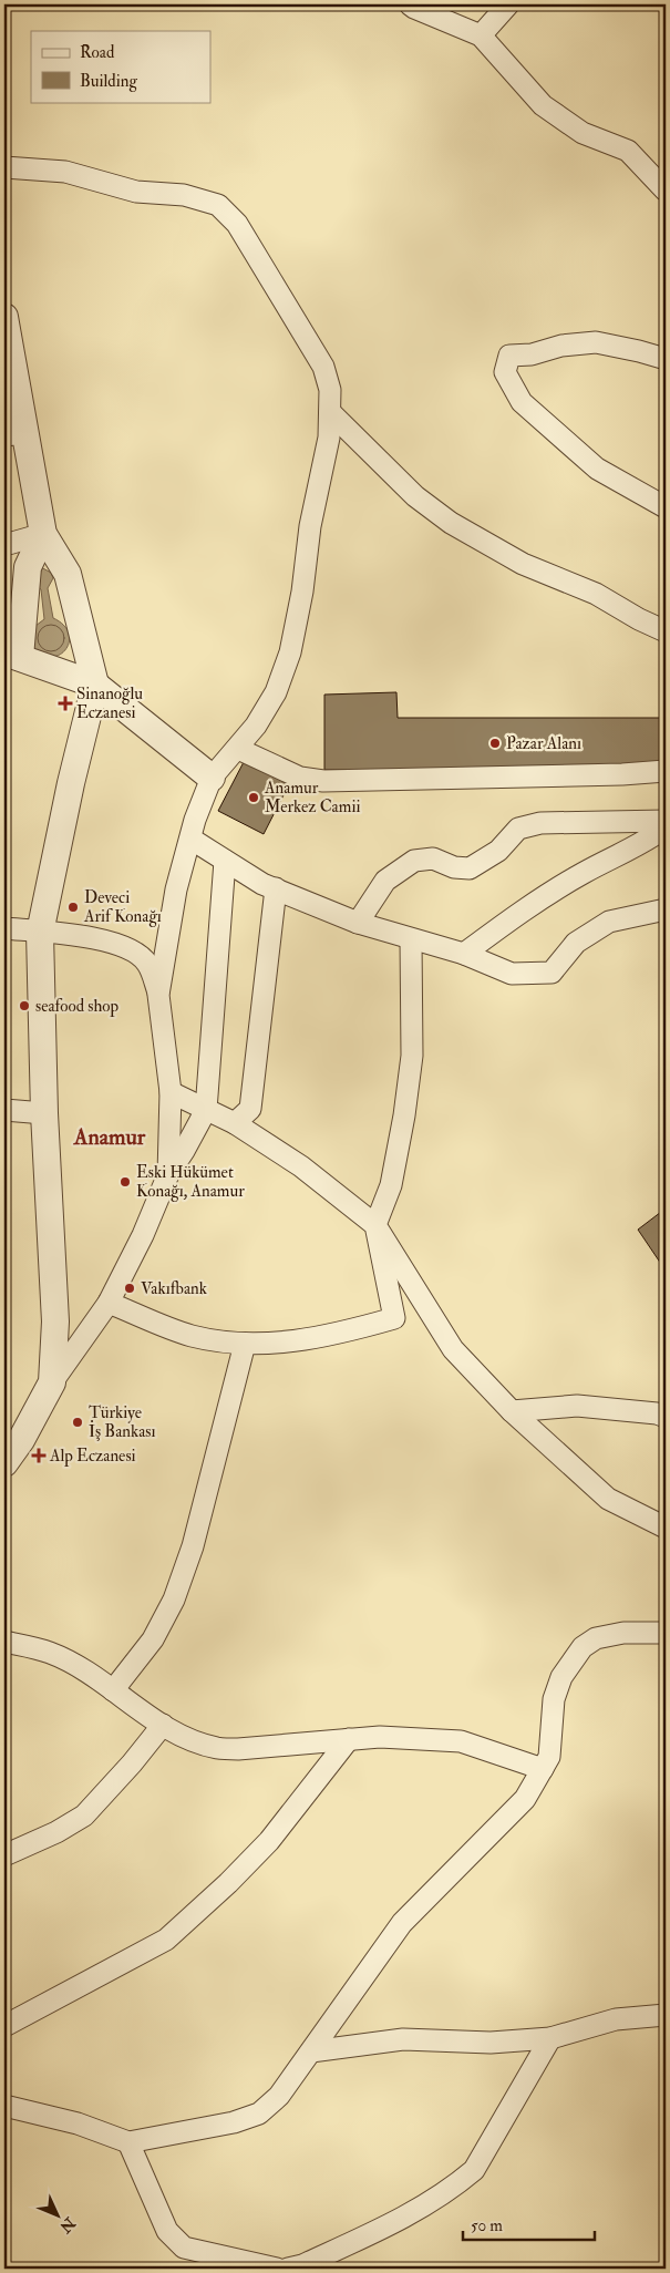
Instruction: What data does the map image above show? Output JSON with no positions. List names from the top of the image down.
{
  "districts": ["Anamur"],
  "places": {
    "health": ["Sinanoğlu Eczanesi", "Alp Eczanesi"],
    "other": [
      "Pazar Alanı",
      "Anamur Merkez Camii",
      "Deveci Arif Konağı",
      "seafood shop",
      "Eski Hükümet Konağı, Anamur",
      "Vakıfbank",
      "Türkiye İş Bankası"
    ]
  },
  "legend": ["Road", "Building"],
  "scale_bar": "50 m",
  "north": "bottom right"
}
